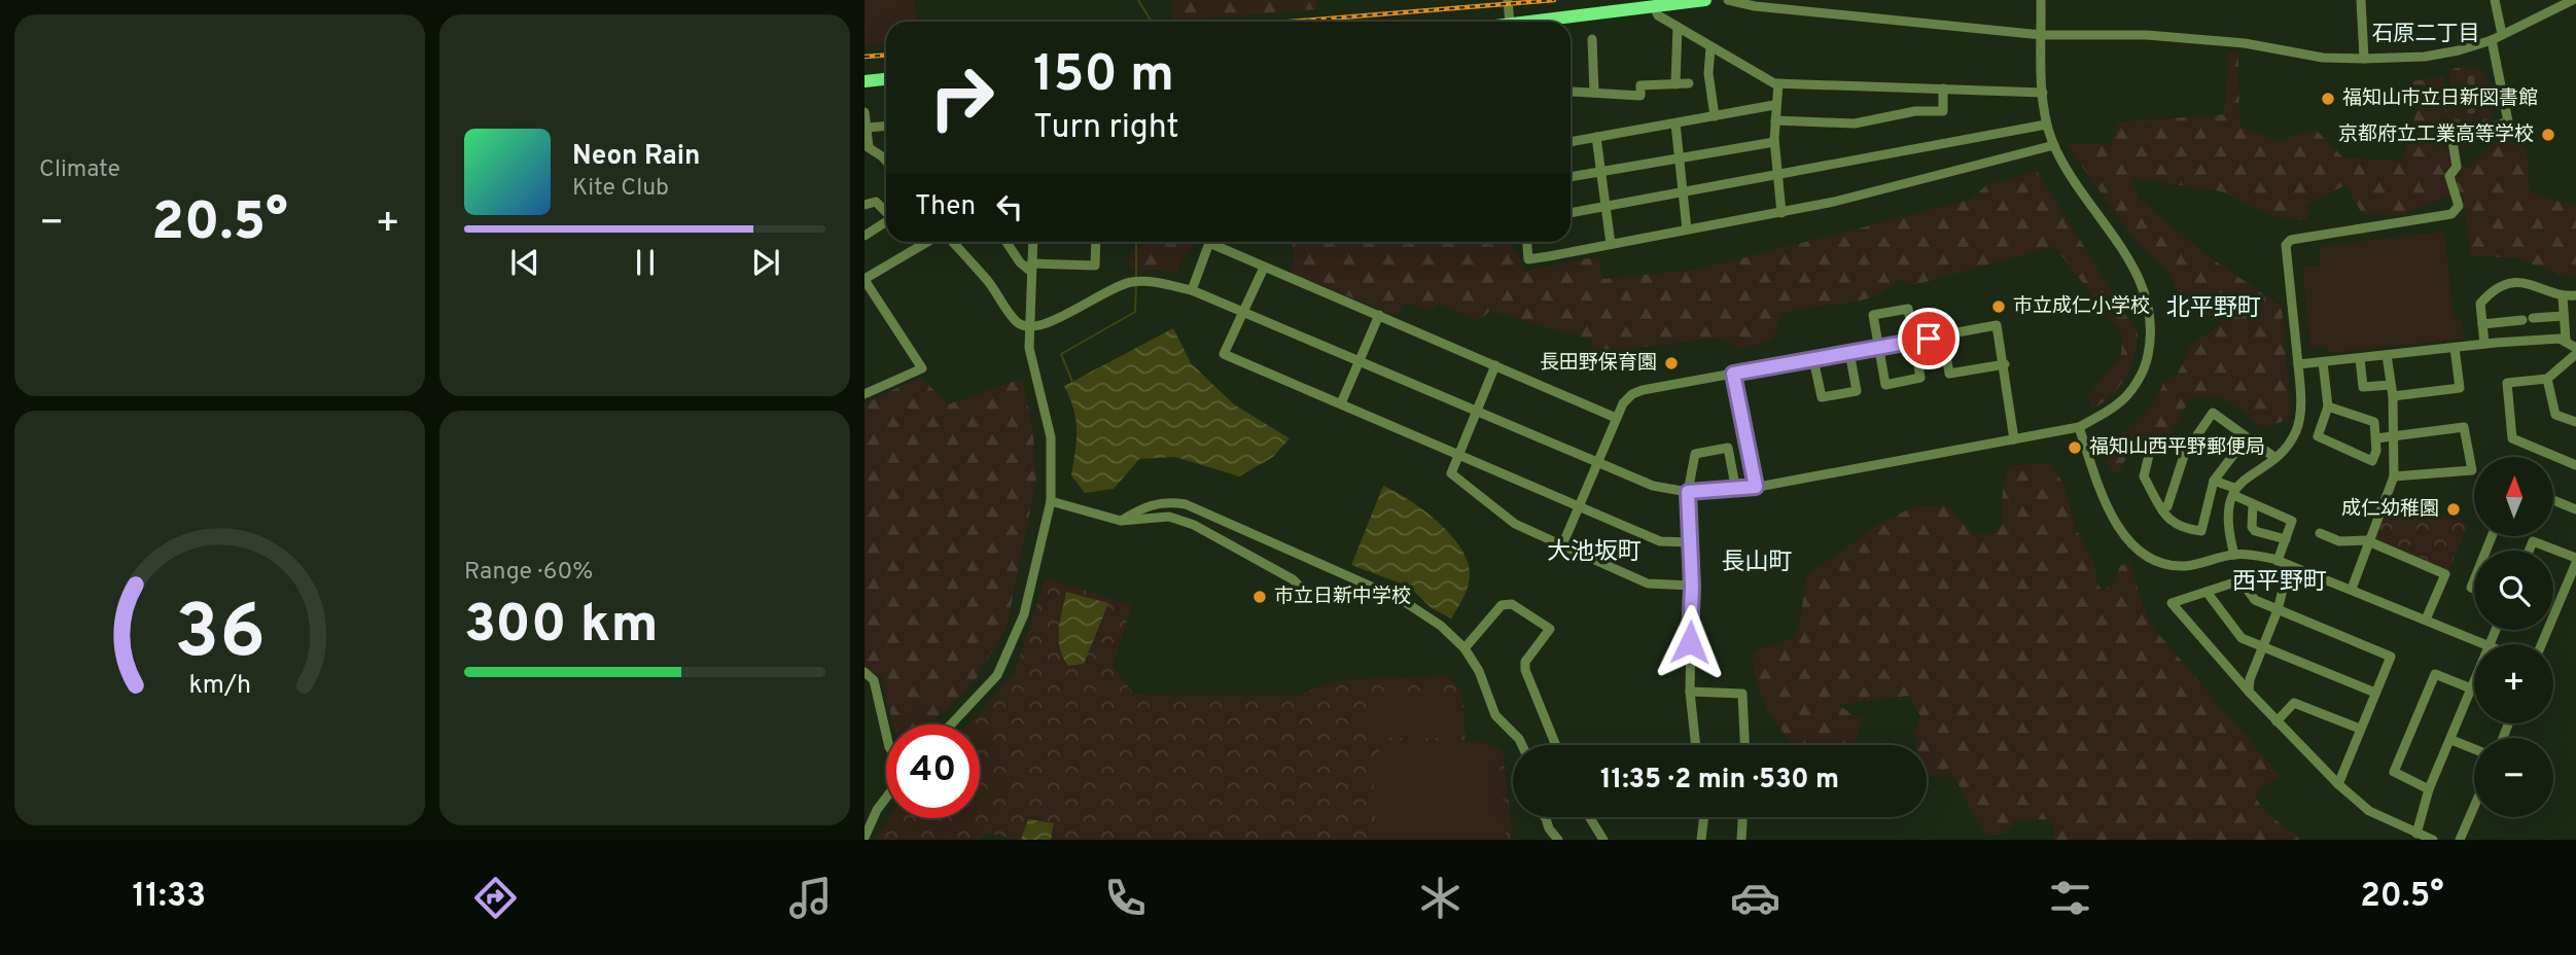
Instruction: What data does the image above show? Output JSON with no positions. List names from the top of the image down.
{
  "districts": [
    "石原二丁目",
    "北平野町",
    "大池坂町",
    "長山町",
    "西平野町"
  ],
  "places": [
    "福知山市立日新図書館",
    "京都府立工業高等学校",
    "市立成仁小学校",
    "長田野保育園",
    "福知山西平野郵便局",
    "成仁幼稚園",
    "市立日新中学校"
  ],
  "north": "top",
  "page": {
    "tile": [
      "Climate",
      ["Range · 60%", "300 km"]
    ],
    "turn": ["150 m", "Turn right"],
    "song": ["Neon Rain", "Kite Club"],
    "then": "Then",
    "heat": ["−", "20.5°", "+"],
    "map_buttons": ["+", "−"],
    "limit": "40",
    "trip": "11:35 · 2 min · 530 m",
    "tabs": ["11:33", "20.5°"],
    "gauge": ["36", "km/h"]
  }
}
